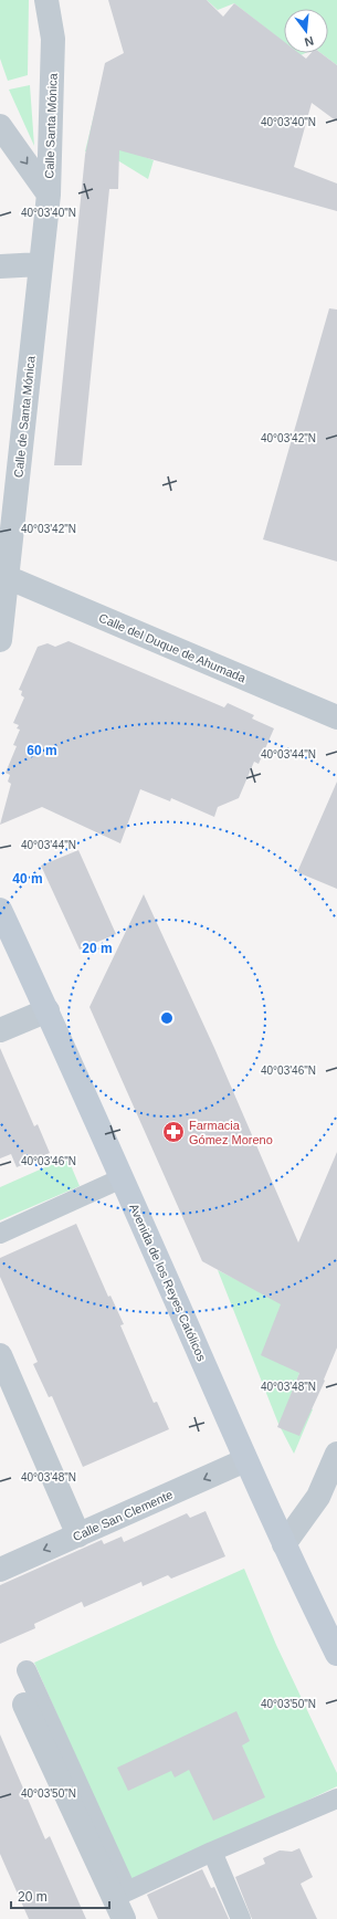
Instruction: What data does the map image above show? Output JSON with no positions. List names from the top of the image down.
{
  "streets": {
    "main road": ["Avenida de los Reyes Católicos"],
    "street": [
      "Calle Santa Mónica",
      "Calle de Santa Mónica",
      "Calle del Duque de Ahumada",
      "Calle San Clemente"
    ]
  },
  "crossings": [
    ["Calle Santa Mónica", "Calle de Santa Mónica"],
    ["Calle de Santa Mónica", "Calle del Duque de Ahumada"],
    ["Avenida de los Reyes Católicos", "Calle San Clemente"]
  ],
  "one_way": ["Calle San Clemente"],
  "places": {
    "pharmacy": ["Farmacia Gómez Moreno"]
  },
  "scale_bar": "20 m",
  "north": "bottom",
  "coordinates": [
    "40°03'40\"N",
    "40°03'42\"N",
    "40°03'44\"N",
    "40°03'46\"N",
    "40°03'48\"N",
    "40°03'50\"N"
  ],
  "rings": ["60 m", "40 m", "20 m"]
}
